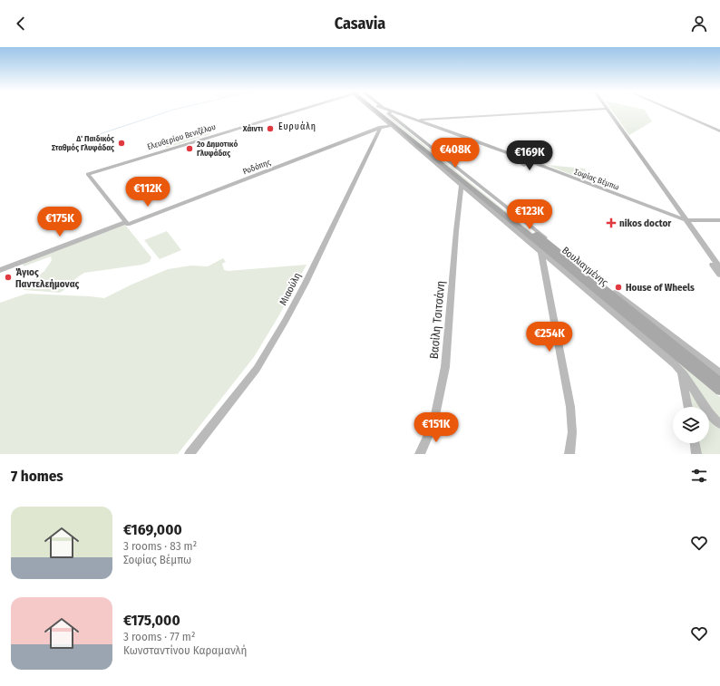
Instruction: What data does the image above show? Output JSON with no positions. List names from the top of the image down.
{
  "streets": {
    "main road": ["Βουλιαγμένης"],
    "street": [
      "Ελευθερίου Βενιζέλου",
      "Ροδόπης",
      "Σοφίας Βέμπω",
      "Μιαούλη",
      "Βασίλη Τσιτσάνη"
    ]
  },
  "crossings": [
    ["Ελευθερίου Βενιζέλου", "Ροδόπης"],
    ["Ροδόπης", "Μιαούλη"],
    ["Σοφίας Βέμπω", "Βουλιαγμένης"]
  ],
  "districts": ["Ευρυάλη"],
  "places": {
    "other": [
      "Χάιντι",
      "Δ΄ Παιδικός Σταθμός Γλυφάδας",
      "2ο Δημοτικό Γλυφάδας",
      "Άγιος Παντελεήμονας",
      "House of Wheels"
    ],
    "health": ["nikos doctor"]
  },
  "page": {
    "header": "Casavia",
    "price": [
      "€408K",
      "€169K",
      "€112K",
      "€123K",
      "€175K",
      "€254K",
      "€151K"
    ],
    "heading": "7 homes",
    "list": [
      {
        "name": "€169,000",
        "note": "3 rooms · 83 m² · Σοφίας Βέμπω"
      },
      {
        "name": "€175,000",
        "note": "3 rooms · 77 m² · Κωνσταντίνου Καραμανλή"
      }
    ]
  }
}
